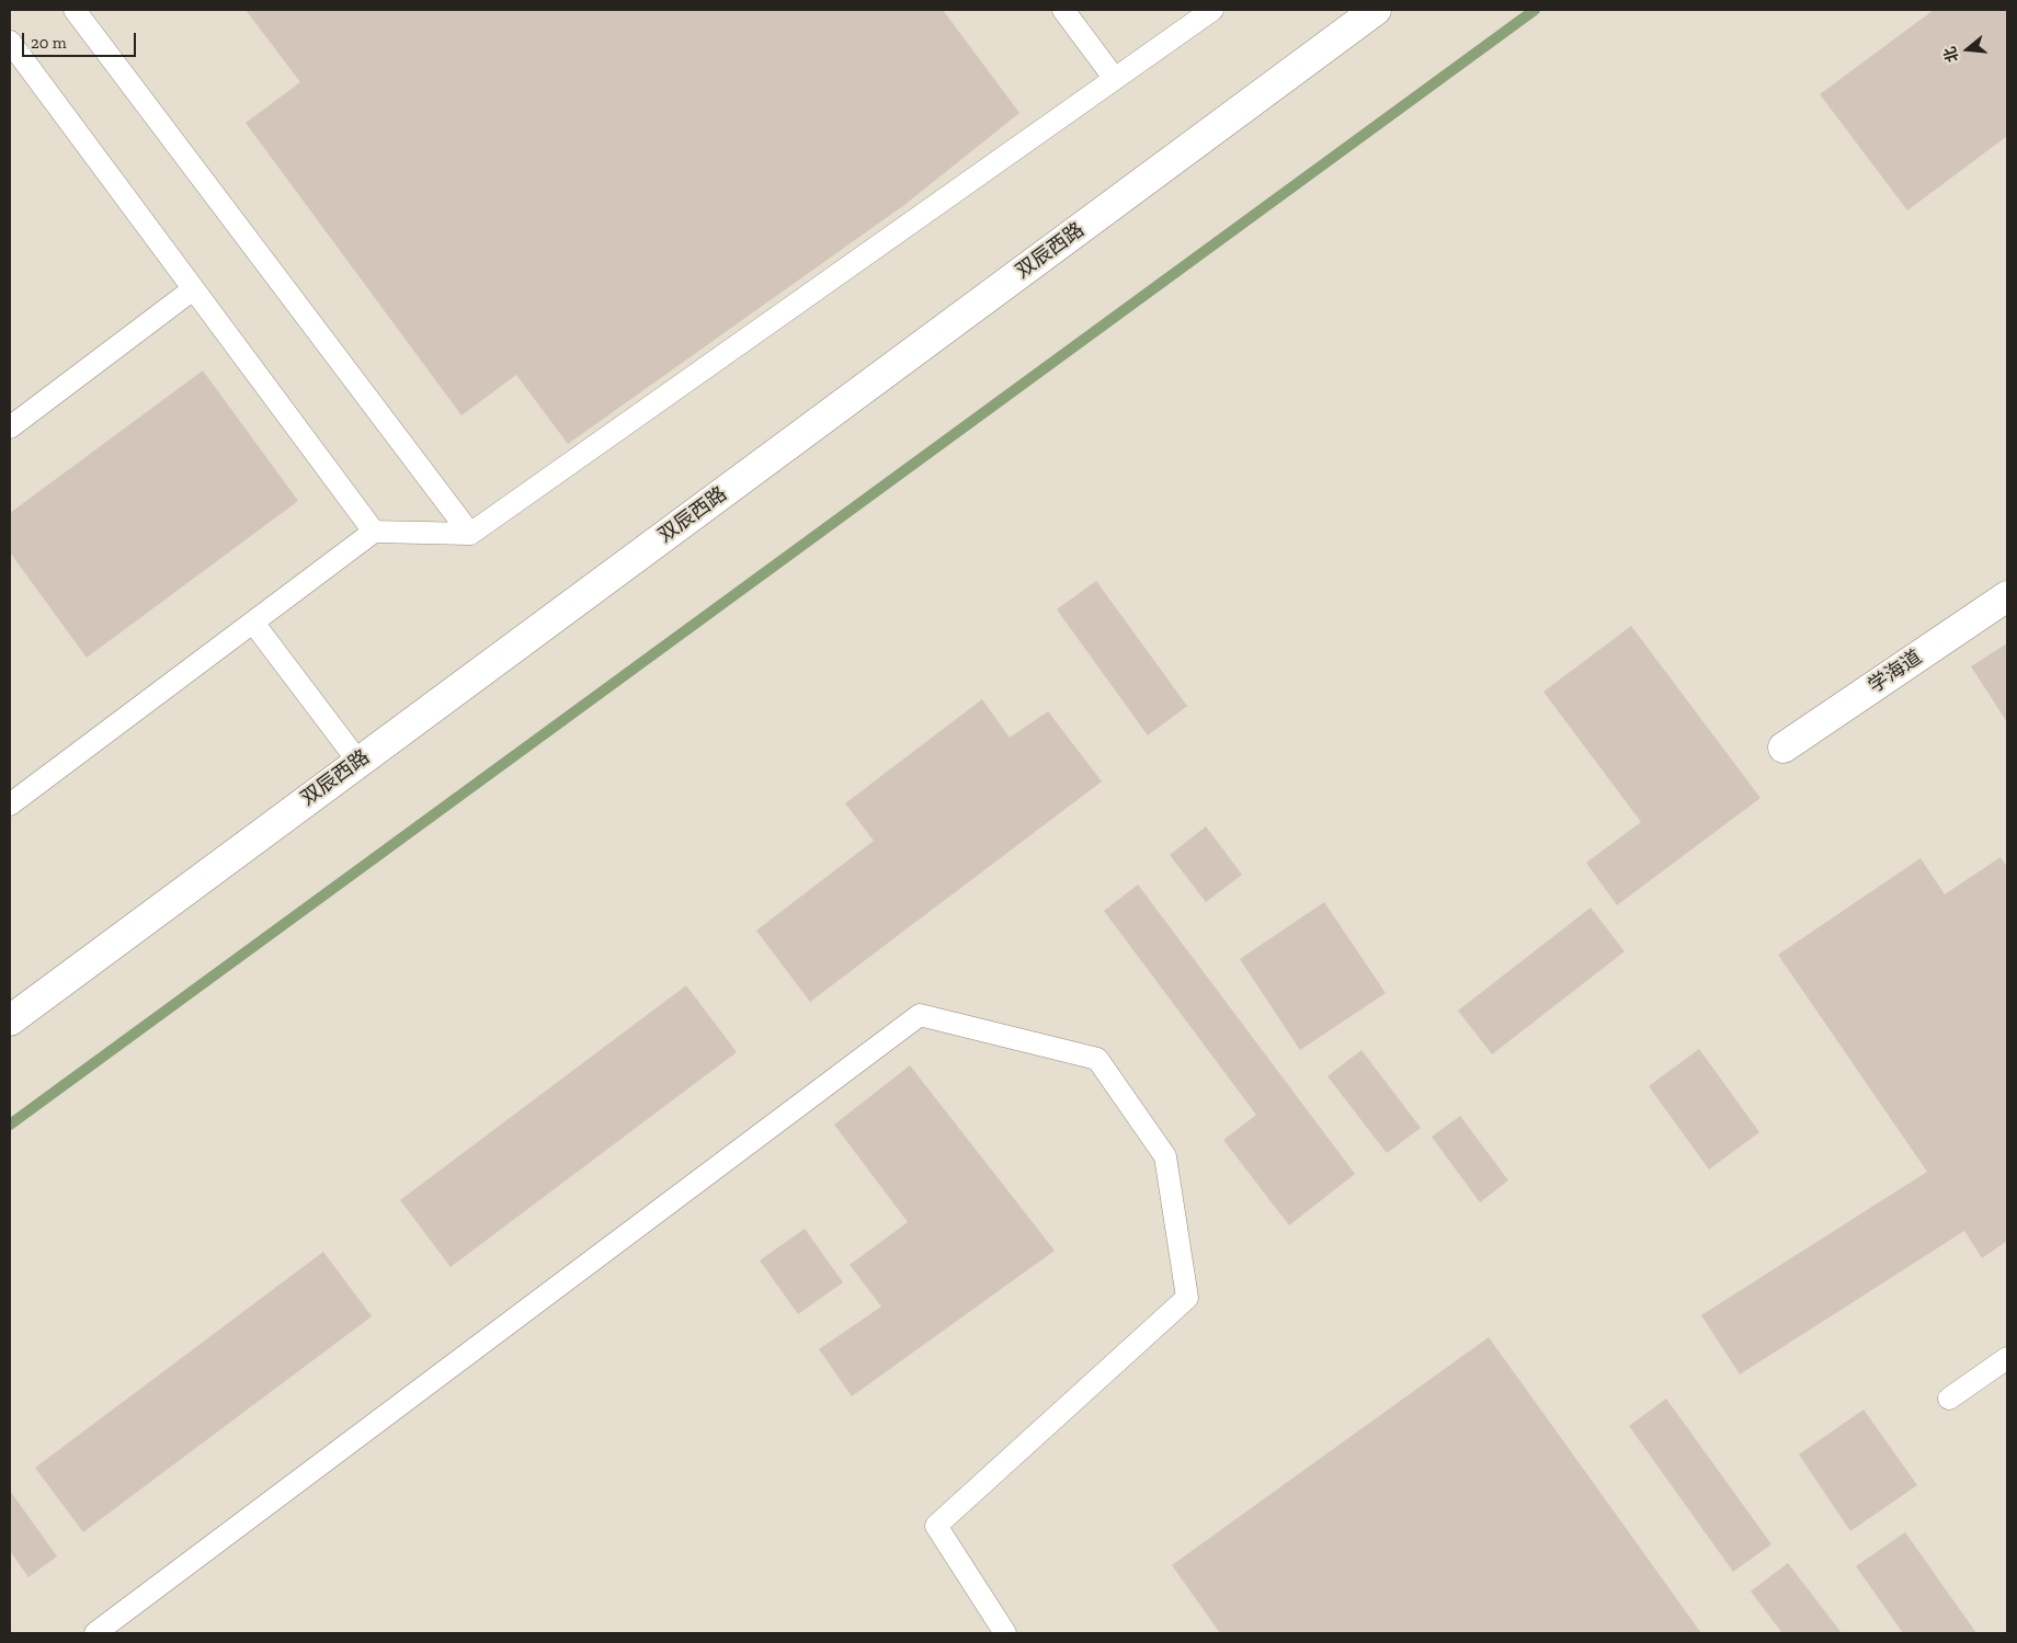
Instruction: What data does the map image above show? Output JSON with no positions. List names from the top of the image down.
{
  "streets": {
    "main road": ["双辰西路", "学海道"]
  },
  "scale_bar": "20 m",
  "north": "left"
}
